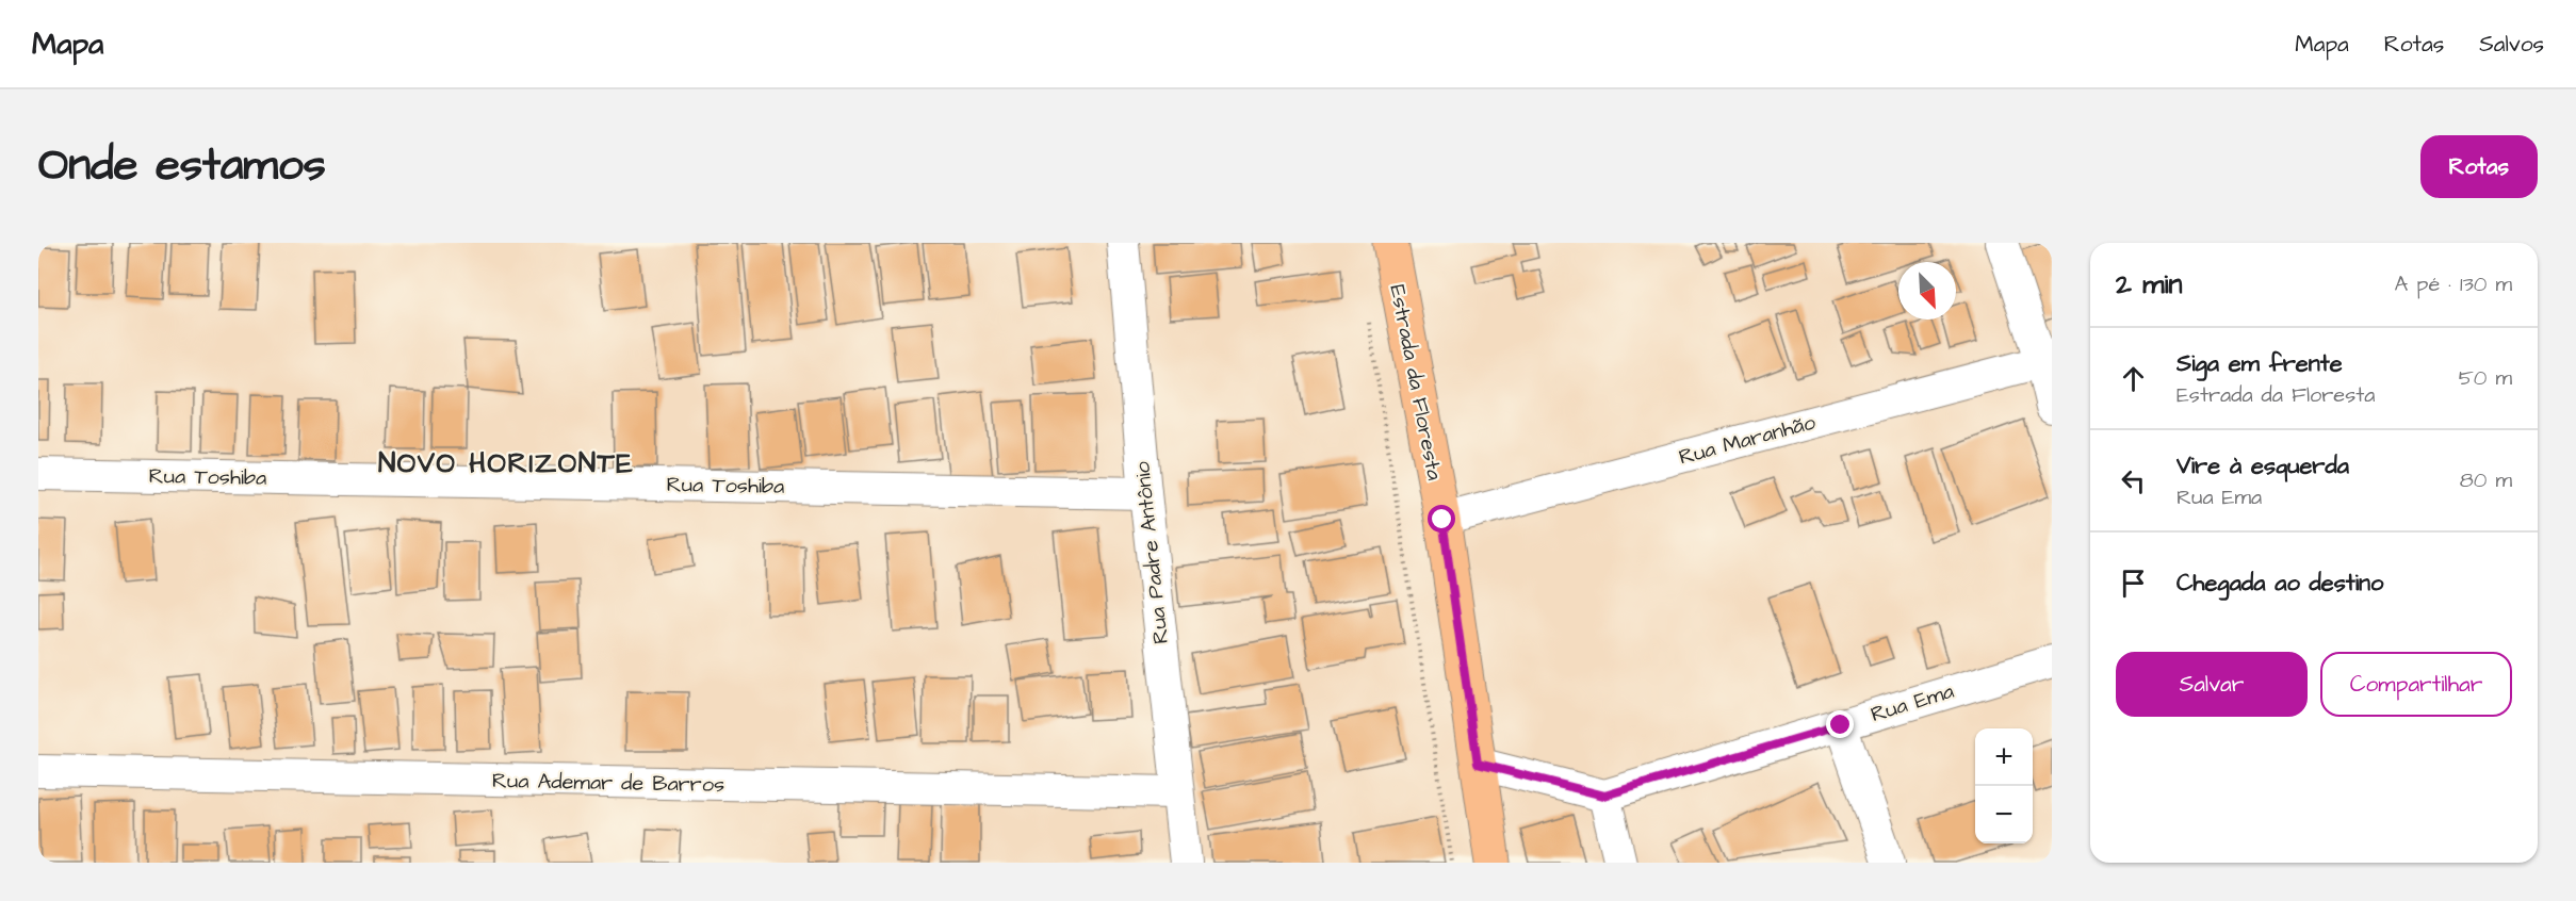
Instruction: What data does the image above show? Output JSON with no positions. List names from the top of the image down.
{
  "streets": {
    "main road": ["Estrada da Floresta"],
    "street": [
      "Rua Maranhão",
      "Rua Toshiba",
      "Rua Padre Antônio",
      "Rua Ema",
      "Rua Ademar de Barros"
    ]
  },
  "crossings": [
    ["Estrada da Floresta", "Rua Maranhão"],
    ["Rua Toshiba", "Rua Padre Antônio"],
    ["Rua Padre Antônio", "Rua Ademar de Barros"]
  ],
  "districts": ["NOVO HORIZONTE"],
  "north": "bottom right",
  "page": {
    "header": "Mapa",
    "nav": ["Mapa", "Rotas", "Salvos"],
    "title": "Onde estamos",
    "buttons": [
      "Rotas",
      ["Salvar", "Compartilhar"]
    ],
    "heading": ["2 min", "A pé · 130 m"],
    "list": [
      ["Siga em frente", "Estrada da Floresta", "50 m"],
      ["Vire à esquerda", "Rua Ema", "80 m"],
      "Chegada ao destino"
    ],
    "map_buttons": ["+", "−"]
  }
}
